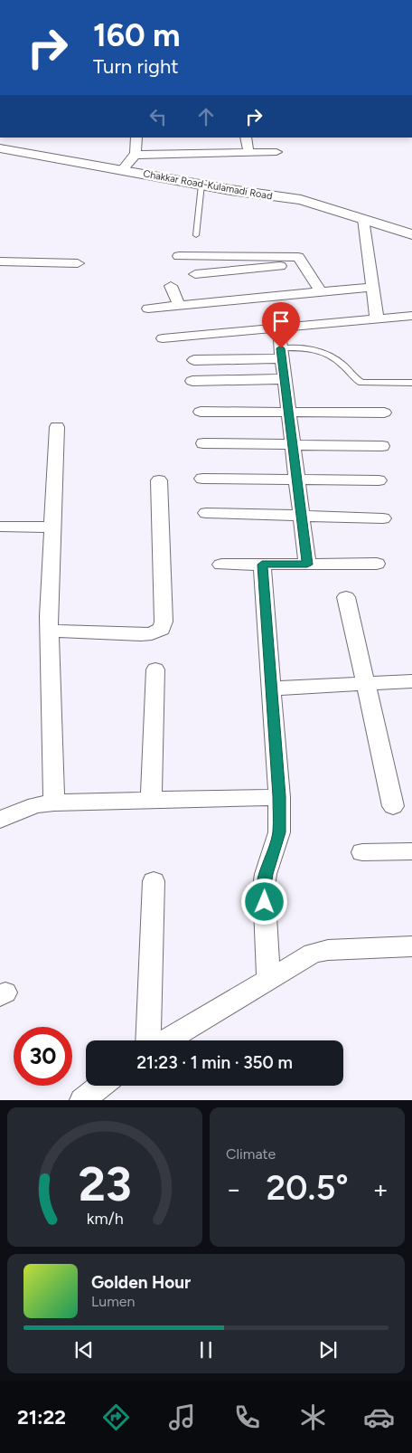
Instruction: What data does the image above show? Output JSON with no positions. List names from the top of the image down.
{
  "streets": {
    "street": ["Chakkar Road-Kulamadi Road"]
  },
  "page": {
    "turn": ["160 m", "Turn right"],
    "limit": "30",
    "trip": "21:23 · 1 min · 350 m",
    "tile": "Climate",
    "heat": ["−", "20.5°", "+"],
    "song": ["Golden Hour", "Lumen"],
    "tabs": "21:22",
    "gauge": ["23", "km/h"]
  }
}
